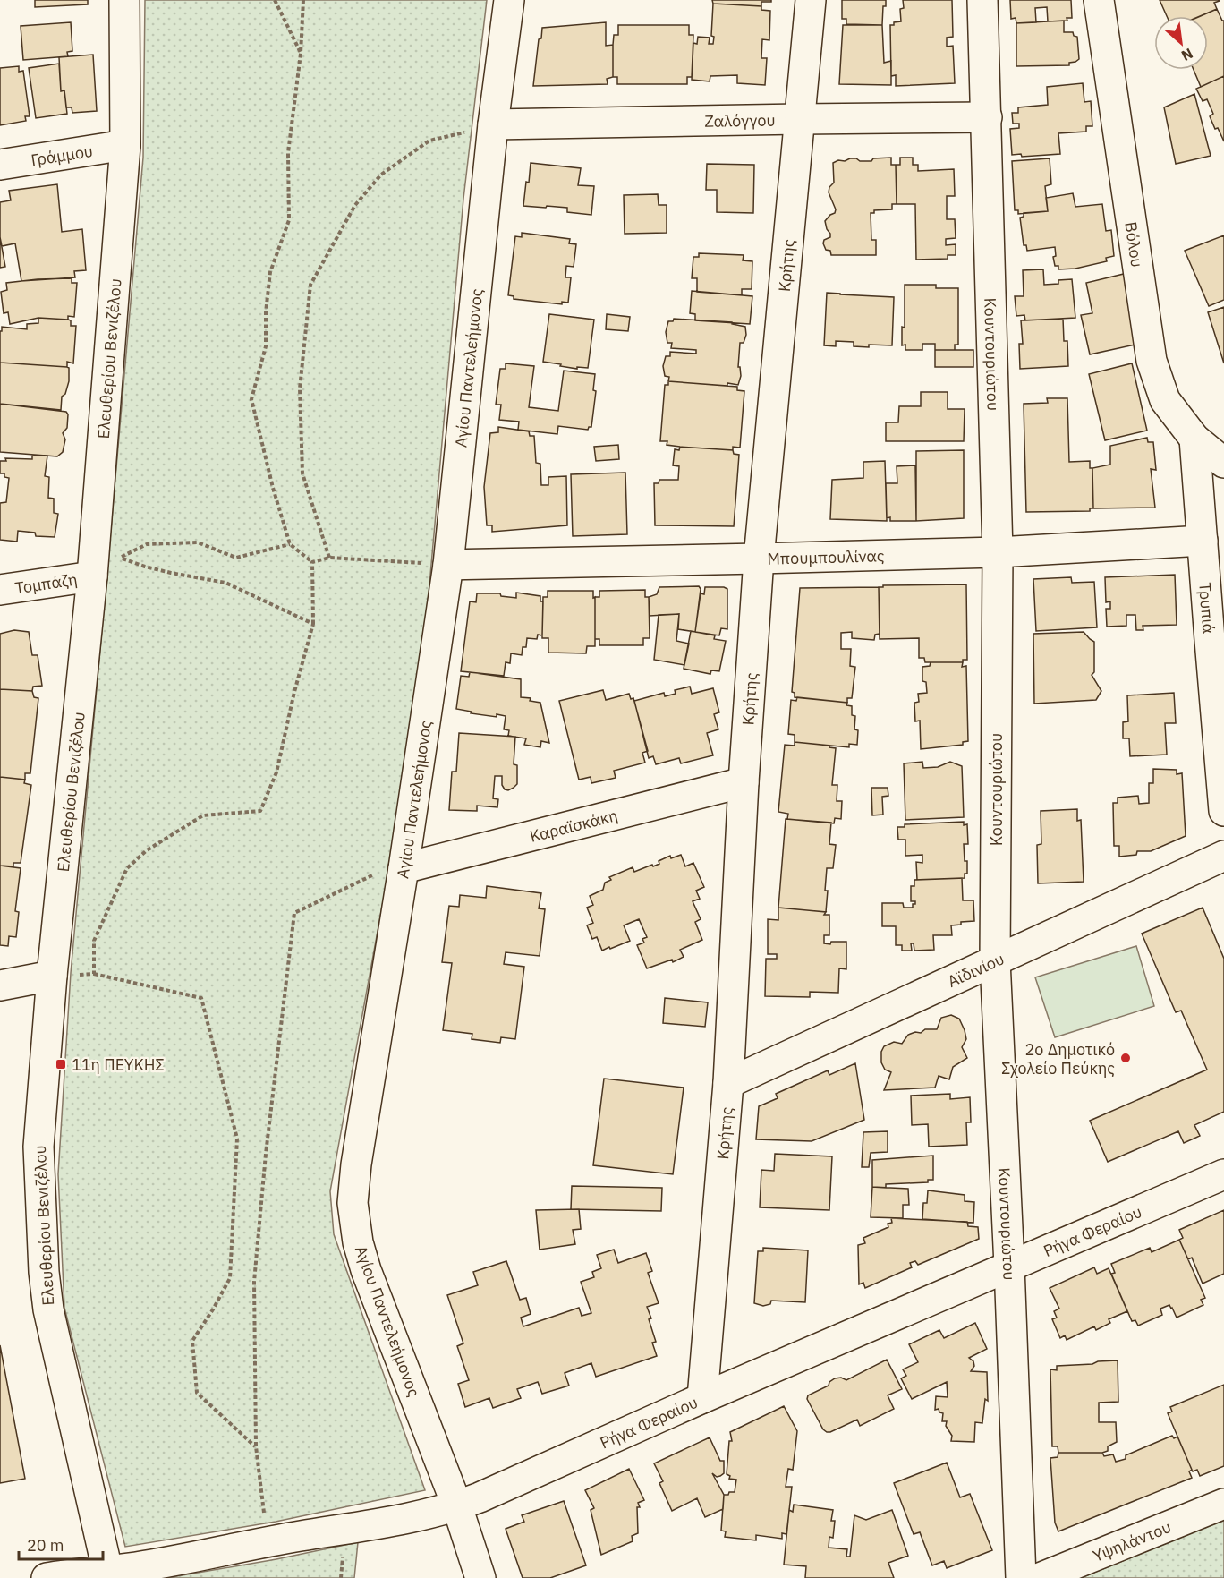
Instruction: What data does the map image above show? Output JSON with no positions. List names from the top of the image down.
{
  "streets": {
    "street": [
      "Ζαλόγγου",
      "Γράμμου",
      "Βόλου",
      "Κρήτης",
      "Κουντουριώτου",
      "Ελευθερίου Βενιζέλου",
      "Αγίου Παντελεήμονος",
      "Μπουμπουλίνας",
      "Τομπάζη",
      "Τρυπιά",
      "Καραϊσκάκη",
      "Αϊδινίου",
      "Ρήγα Φεραίου",
      "Υψηλάντου"
    ]
  },
  "crossings": [
    ["Ζαλόγγου", "Κρήτης"],
    ["Ζαλόγγου", "Κουντουριώτου"],
    ["Ζαλόγγου", "Αγίου Παντελεήμονος"],
    ["Γράμμου", "Ελευθερίου Βενιζέλου"],
    ["Βόλου", "Τρυπιά"],
    ["Κρήτης", "Μπουμπουλίνας"],
    ["Κρήτης", "Καραϊσκάκη"],
    ["Κρήτης", "Αϊδινίου"],
    ["Κρήτης", "Ρήγα Φεραίου"],
    ["Κουντουριώτου", "Μπουμπουλίνας"],
    ["Κουντουριώτου", "Αϊδινίου"],
    ["Κουντουριώτου", "Ρήγα Φεραίου"],
    ["Ελευθερίου Βενιζέλου", "Τομπάζη"],
    ["Ελευθερίου Βενιζέλου", "Ρήγα Φεραίου"],
    ["Αγίου Παντελεήμονος", "Μπουμπουλίνας"],
    ["Αγίου Παντελεήμονος", "Καραϊσκάκη"],
    ["Αγίου Παντελεήμονος", "Ρήγα Φεραίου"],
    ["Μπουμπουλίνας", "Τρυπιά"]
  ],
  "places": {
    "other": ["2ο Δημοτικό Σχολείο Πεύκης"],
    "transit": ["11η ΠΕΥΚΗΣ"]
  },
  "scale_bar": "20 m",
  "north": "bottom right"
}
